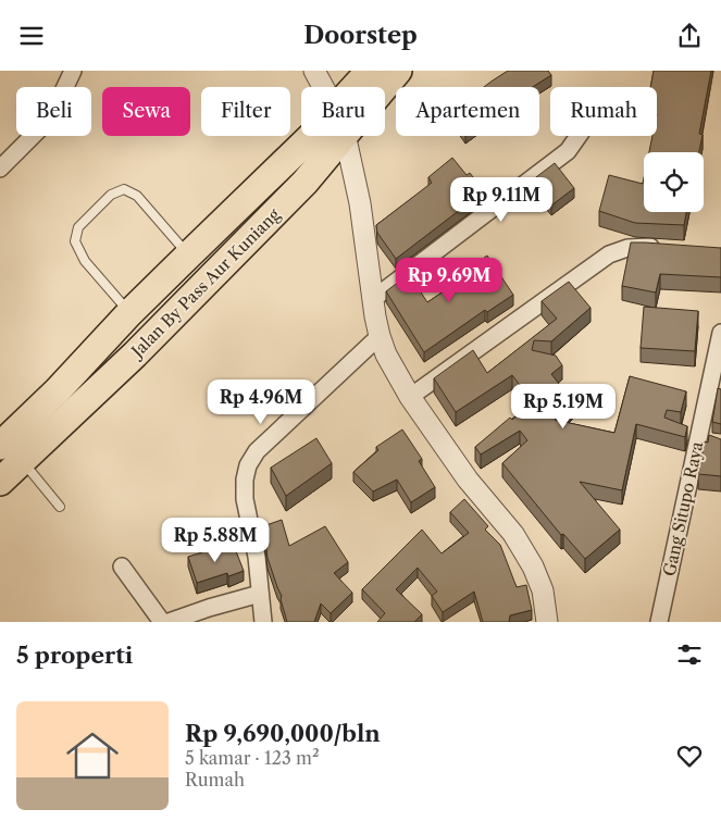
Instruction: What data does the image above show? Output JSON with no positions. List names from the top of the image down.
{
  "streets": {
    "highway": ["Jalan By Pass Aur Kuniang"],
    "street": ["Gang Situpo Raya"]
  },
  "page": {
    "header": "Doorstep",
    "chip": [
      "Beli",
      "Sewa",
      "Filter",
      "Baru",
      "Apartemen",
      "Rumah"
    ],
    "price": [
      "Rp 9.11M",
      "Rp 9.69M",
      "Rp 4.96M",
      "Rp 5.19M",
      "Rp 5.88M"
    ],
    "heading": "5 properti",
    "list": [
      {
        "name": "Rp 9,690,000/bln",
        "note": "5 kamar · 123 m² · Rumah"
      }
    ]
  }
}
